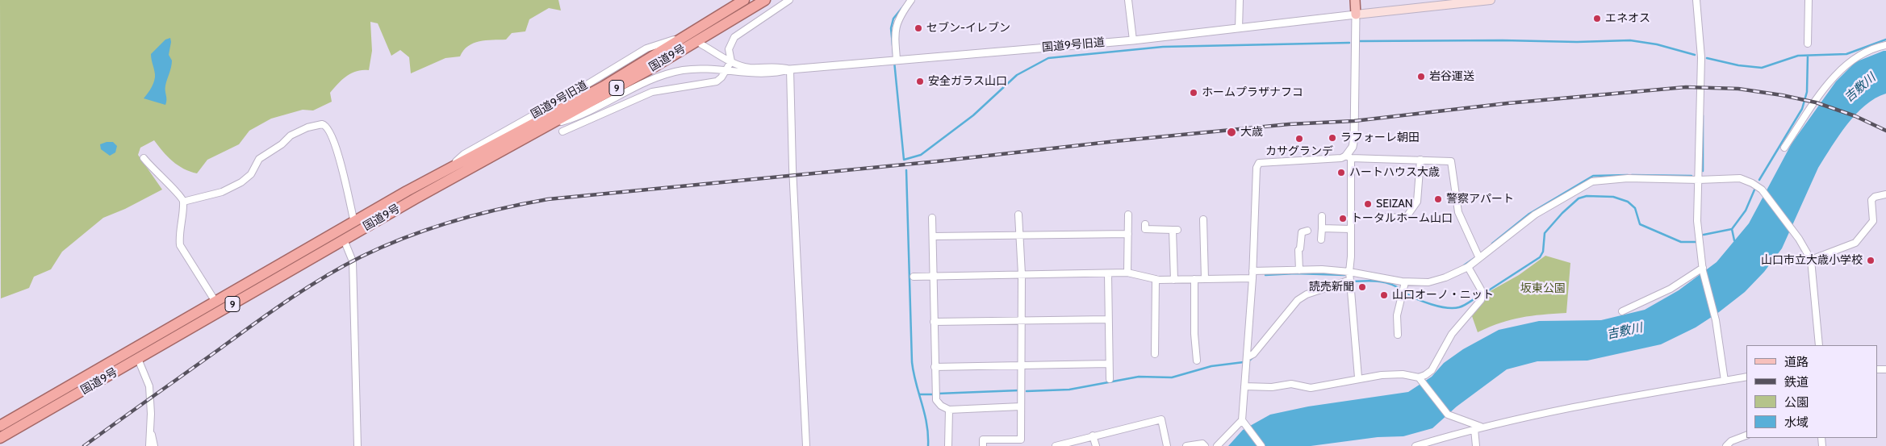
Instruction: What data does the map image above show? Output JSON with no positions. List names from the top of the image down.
{
  "streets": {
    "highway": ["国道9号", "9"],
    "street": ["国道9号旧道"]
  },
  "crossings": [
    ["国道9号旧道", "国道9号"]
  ],
  "water": ["吉敷川"],
  "parks": ["坂東公園"],
  "places": [
    "エネオス",
    "セブン-イレブン",
    "岩谷運送",
    "安全ガラス山口",
    "ホームプラザナフコ",
    "大歳",
    "ラフォーレ朝田",
    "カサグランデ",
    "ハートハウス大歳",
    "警察アパート",
    "SEIZAN",
    "トータルホーム山口",
    "山口市立大歳小学校",
    "読売新聞",
    "山口オーノ・ニット"
  ],
  "legend": [
    "道路",
    "鉄道",
    "公園",
    "水域"
  ]
}
